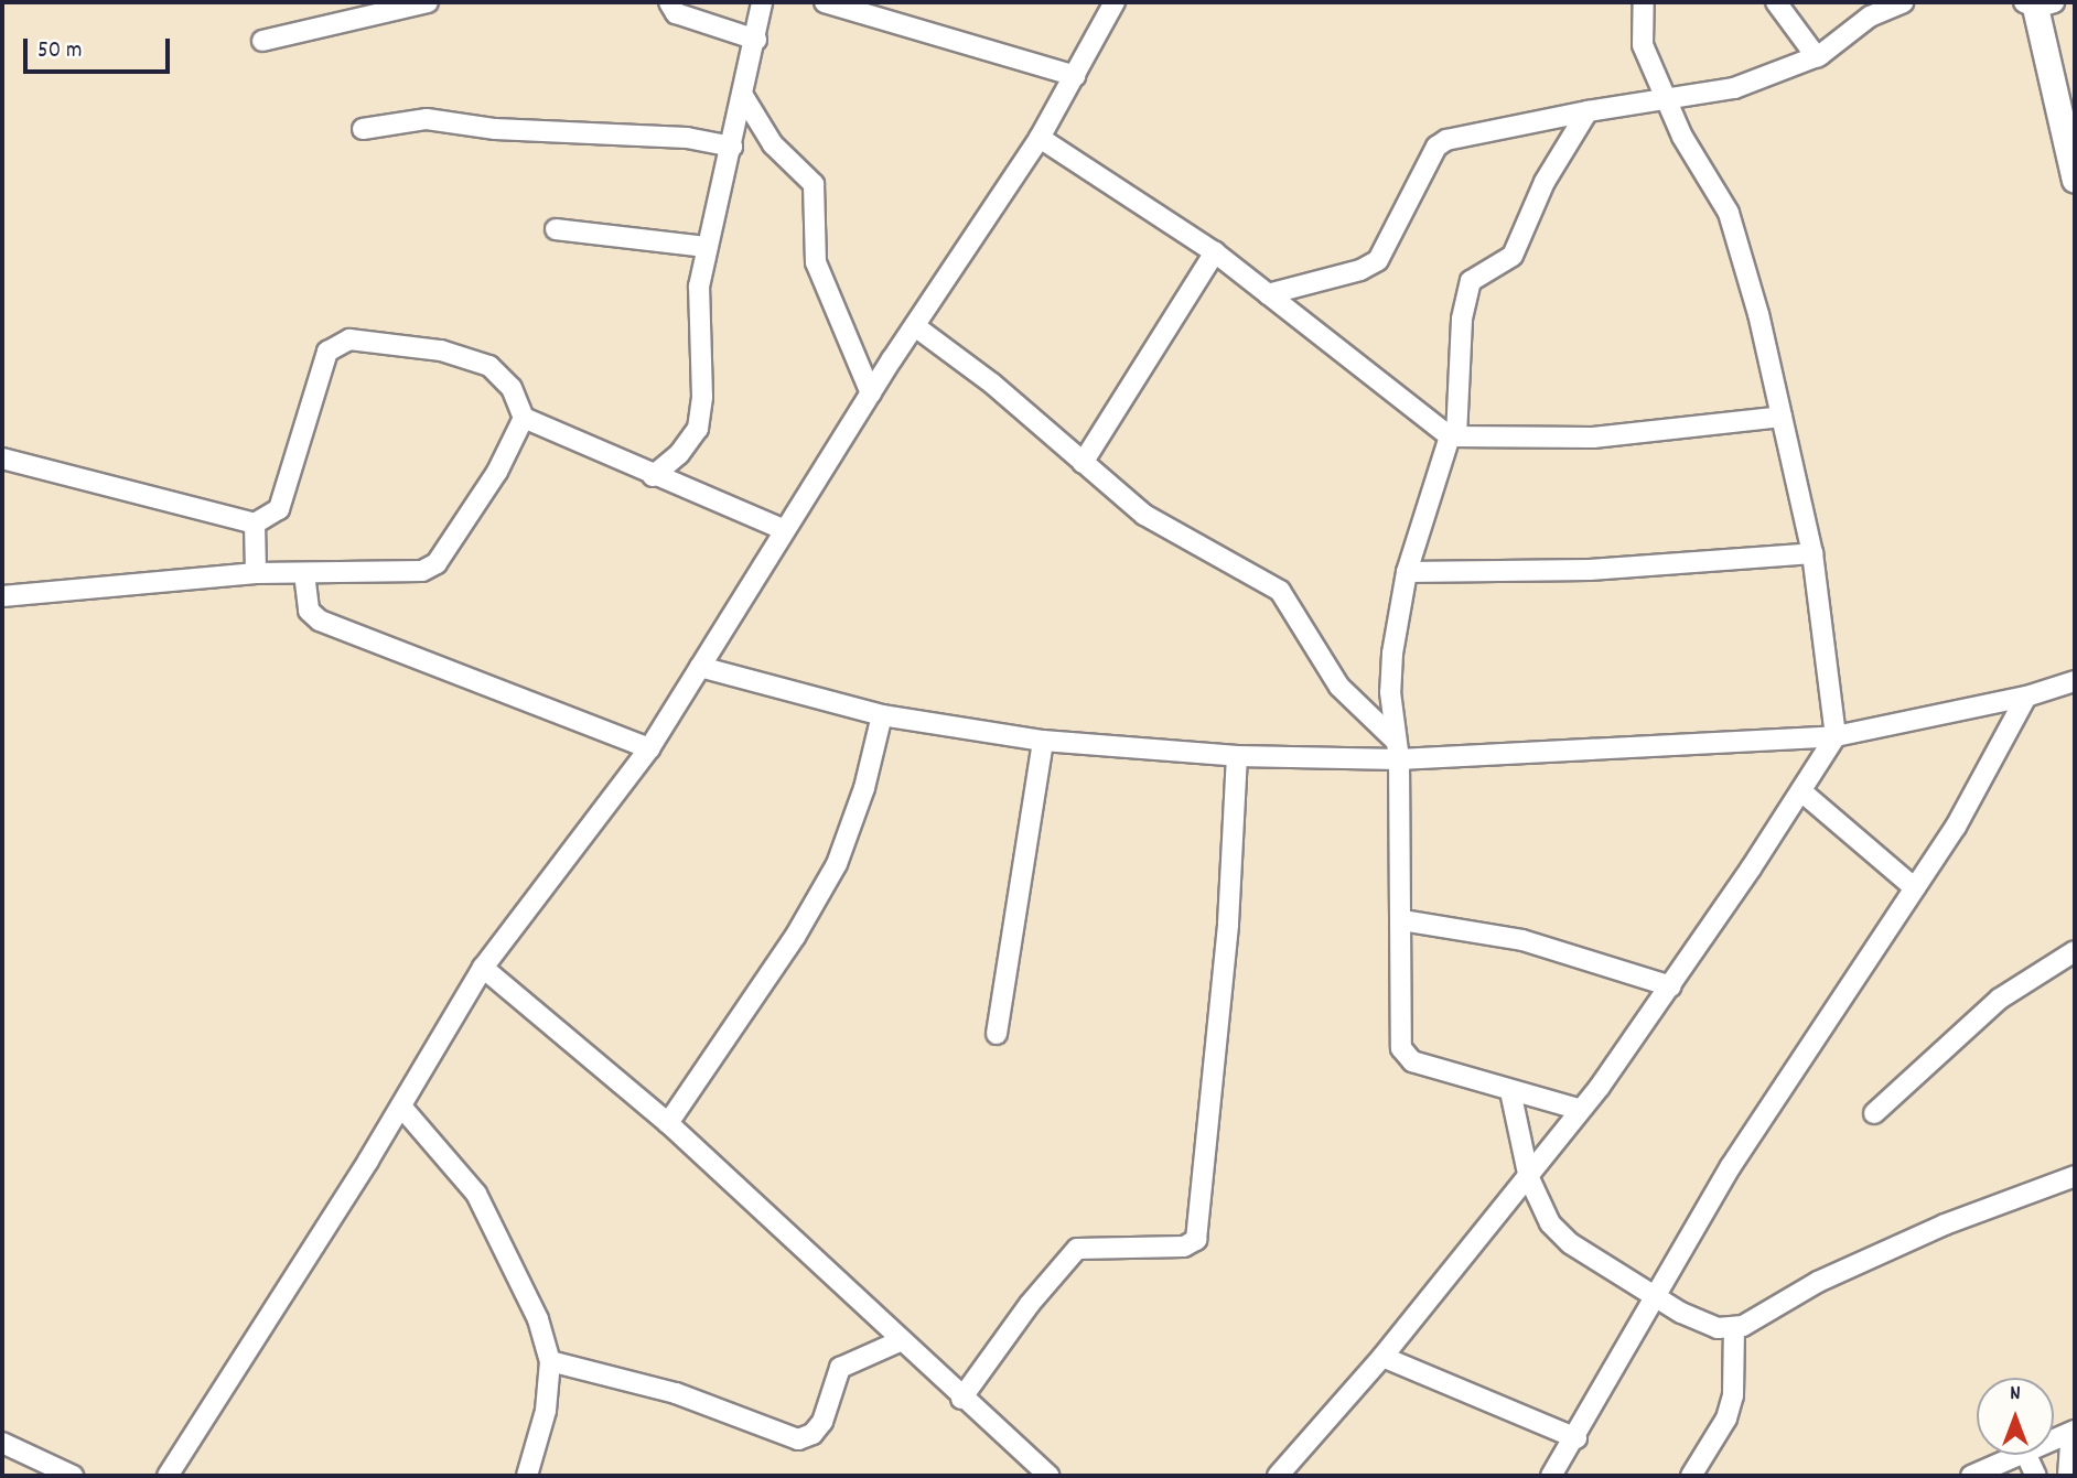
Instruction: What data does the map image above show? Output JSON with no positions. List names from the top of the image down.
{
  "scale_bar": "50 m",
  "north": "top"
}
